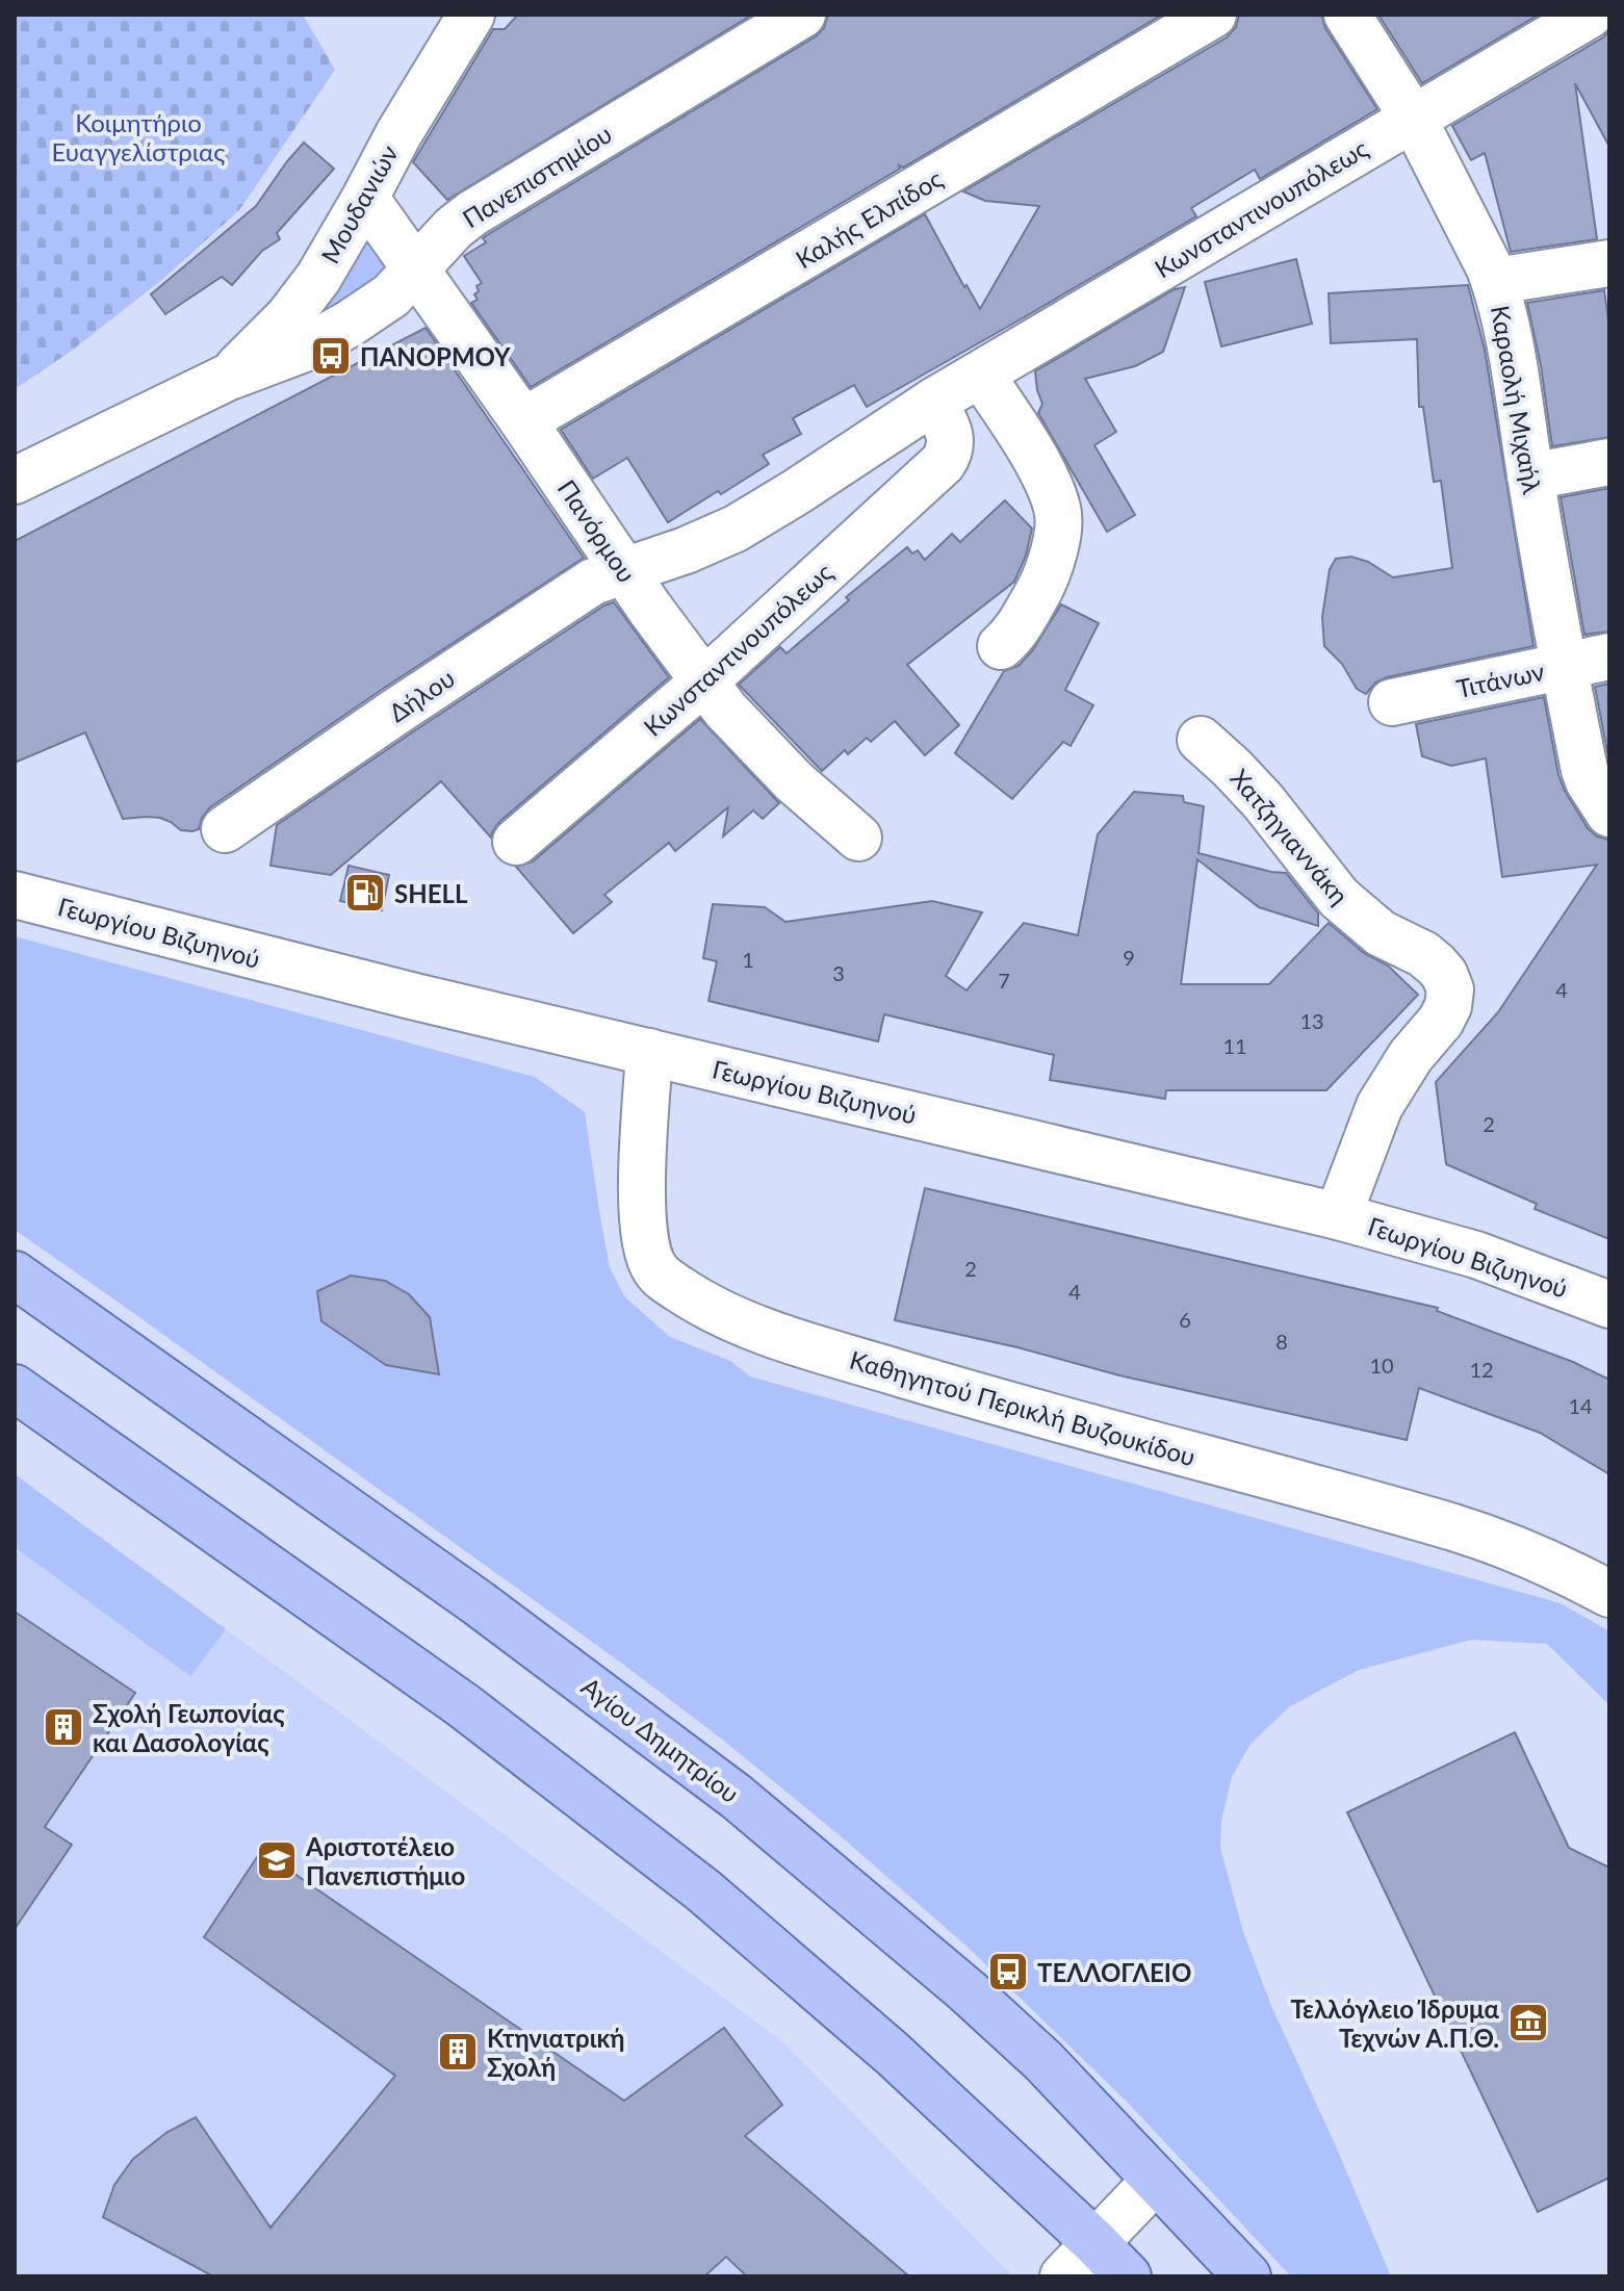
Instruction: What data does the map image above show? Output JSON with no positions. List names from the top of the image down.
{
  "streets": {
    "main road": ["Αγίου Δημητρίου"],
    "street": [
      "Πανεπιστημίου",
      "Μουδανιών",
      "Κωνσταντινουπόλεως",
      "Καλής Ελπίδος",
      "Καραολή Μιχαήλ",
      "Πανόρμου",
      "Τιτάνων",
      "Δήλου",
      "Χατζηγιαννάκη",
      "Γεωργίου Βιζυηνού",
      "Καθηγητού Περικλή Βυζουκίδου"
    ]
  },
  "crossings": [
    ["Πανεπιστημίου", "Μουδανιών"],
    ["Πανεπιστημίου", "Πανόρμου"],
    ["Μουδανιών", "Πανόρμου"],
    ["Κωνσταντινουπόλεως", "Καραολή Μιχαήλ"],
    ["Κωνσταντινουπόλεως", "Πανόρμου"],
    ["Κωνσταντινουπόλεως", "Δήλου"],
    ["Καλής Ελπίδος", "Πανόρμου"],
    ["Καραολή Μιχαήλ", "Τιτάνων"],
    ["Πανόρμου", "Δήλου"],
    ["Χατζηγιαννάκη", "Γεωργίου Βιζυηνού"],
    ["Γεωργίου Βιζυηνού", "Καθηγητού Περικλή Βυζουκίδου"]
  ],
  "parks": ["Κοιμητήριο Ευαγγελίστριας"],
  "places": {
    "bus stop": ["ΠΑΝΟΡΜΟΥ", "ΤΕΛΛΟΓΛΕΙΟ"],
    "fuel station": ["SHELL"],
    "building": ["Σχολή Γεωπονίας και Δασολογίας", "Κτηνιατρική Σχολή"],
    "school or university": ["Αριστοτέλειο Πανεπιστήμιο"],
    "museum": ["Τελλόγλειο Ίδρυμα Τεχνών Α.Π.Θ."]
  },
  "house_numbers": [
    "9",
    "1",
    "3",
    "7",
    "4",
    "13",
    "11",
    "2",
    "2",
    "4",
    "6",
    "8",
    "10",
    "12",
    "14"
  ]
}
